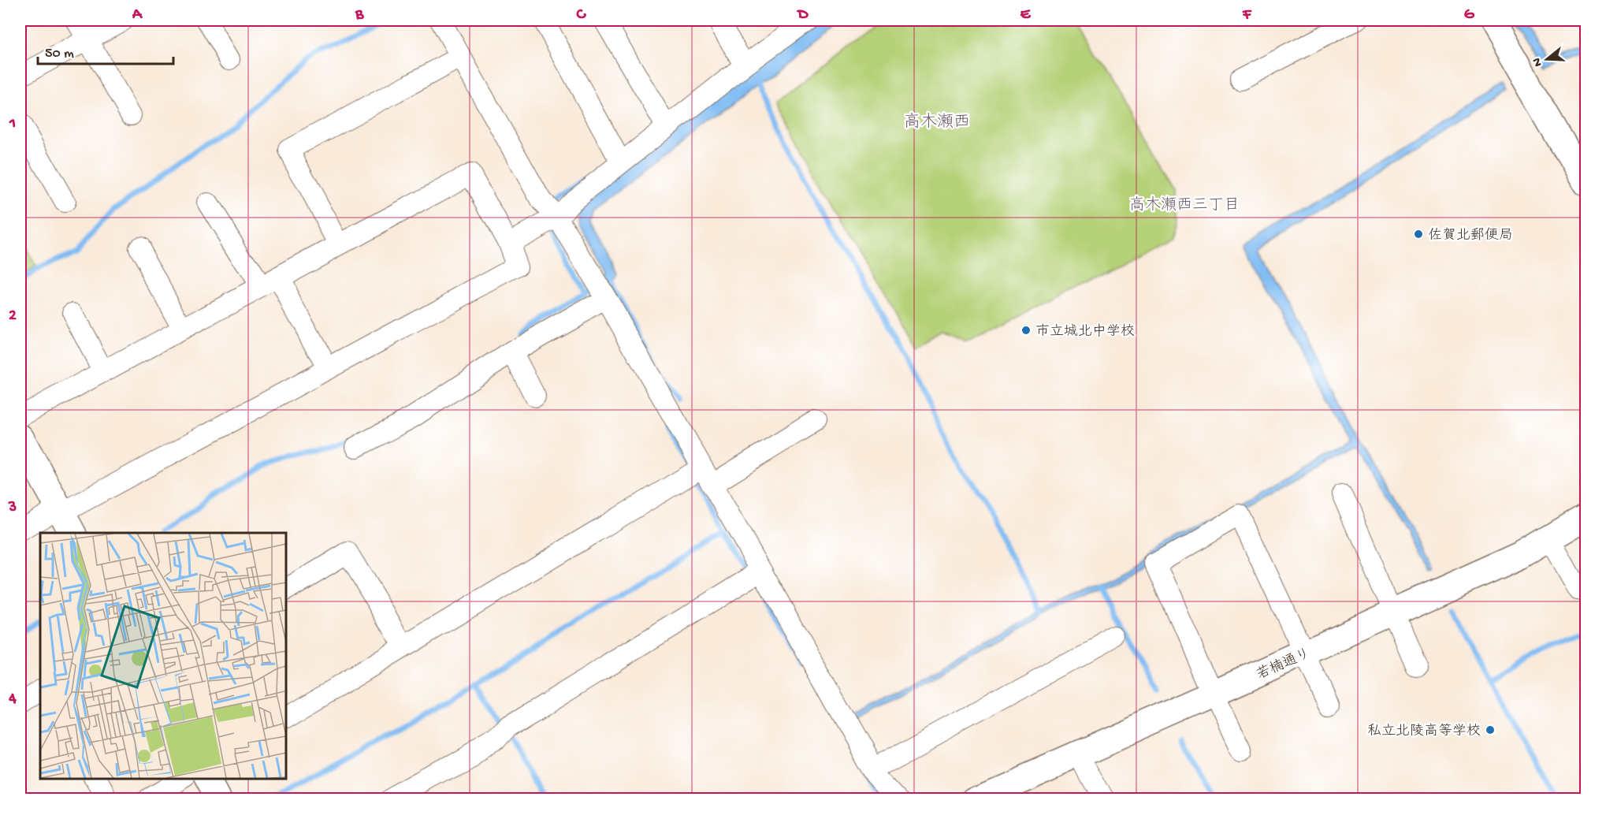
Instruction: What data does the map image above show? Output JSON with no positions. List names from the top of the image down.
{
  "streets": {
    "street": ["若楠通り"]
  },
  "districts": ["高木瀬西", "高木瀬西三丁目"],
  "places": ["佐賀北郵便局", "市立城北中学校", "私立北陵高等学校"],
  "scale_bar": "50 m",
  "north": "left",
  "grid": {
    "columns": [
      "A",
      "B",
      "C",
      "D",
      "E",
      "F",
      "G"
    ],
    "rows": [
      "1",
      "2",
      "3",
      "4"
    ]
  }
}
